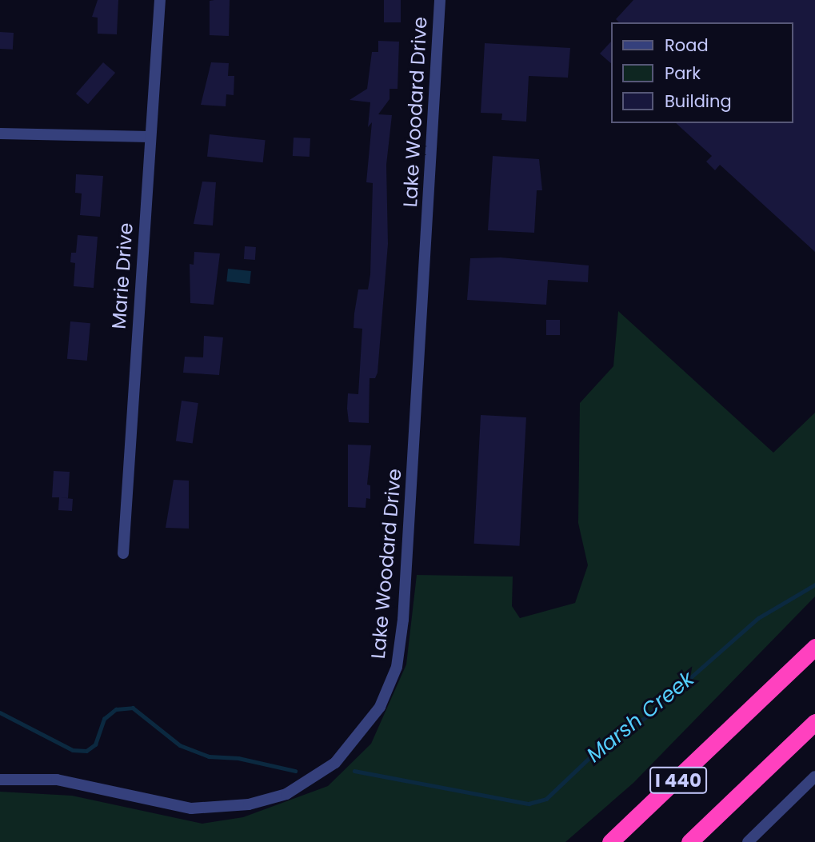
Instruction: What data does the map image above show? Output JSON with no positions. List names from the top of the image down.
{
  "streets": {
    "highway": ["I 440"],
    "street": ["Lake Woodard Drive", "Marie Drive"]
  },
  "water": ["Marsh Creek"],
  "legend": ["Road", "Park", "Building"]
}
